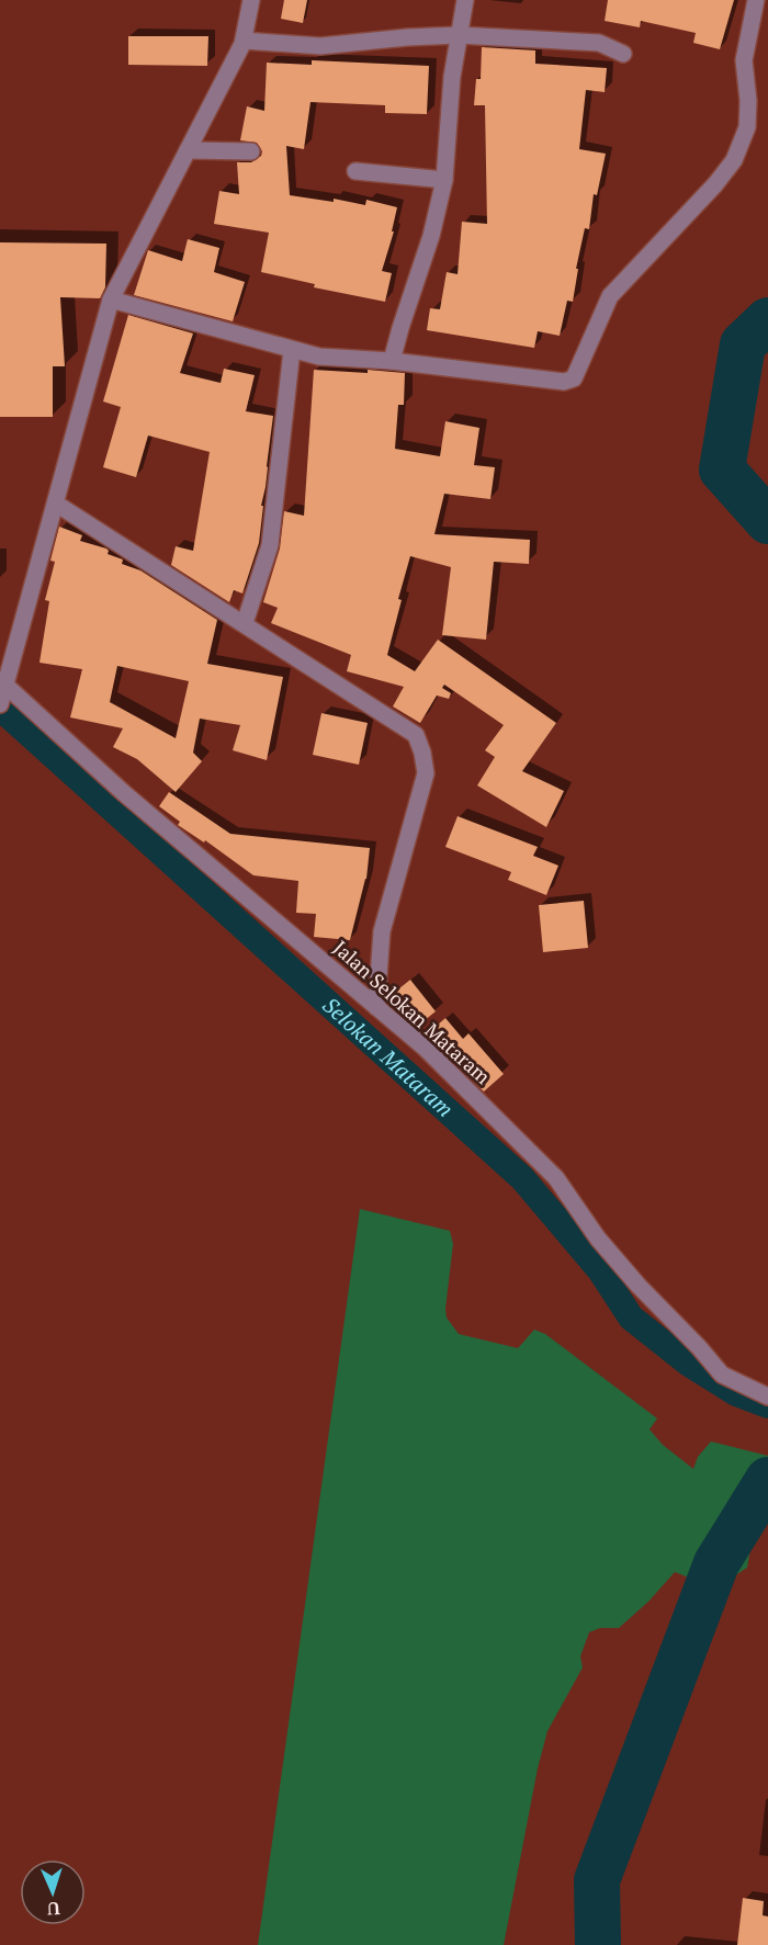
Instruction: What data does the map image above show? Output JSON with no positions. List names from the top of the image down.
{
  "streets": {
    "street": ["Jalan Selokan Mataram"]
  },
  "water": ["Selokan Mataram"],
  "north": "bottom"
}
